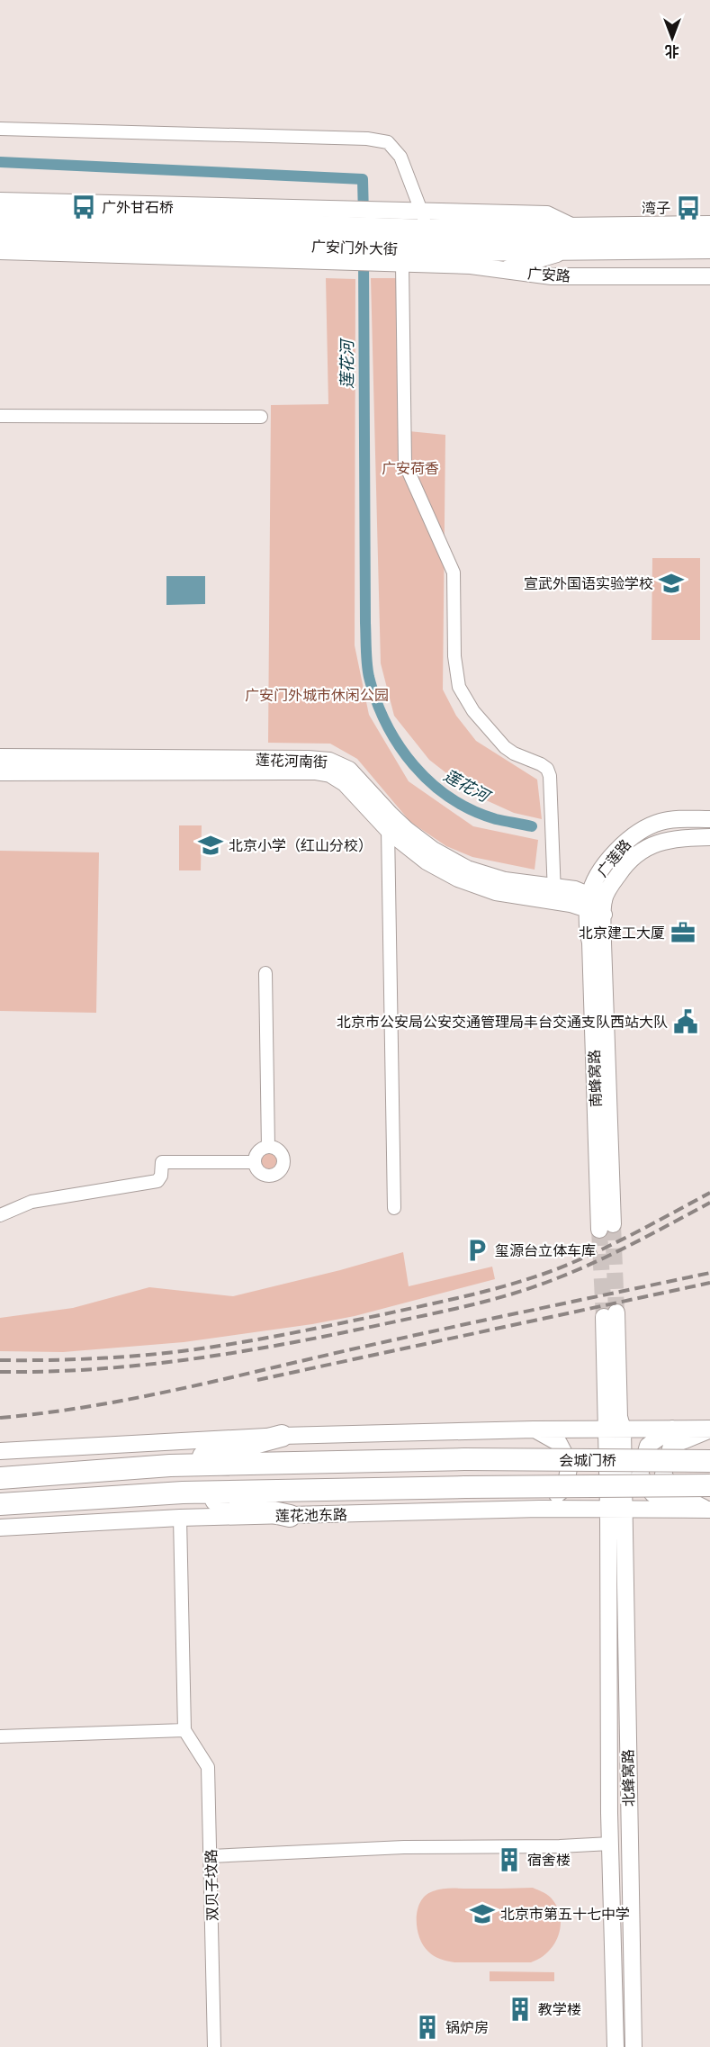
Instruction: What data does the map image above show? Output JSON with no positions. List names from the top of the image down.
{
  "streets": {
    "highway": ["广安门外大街", "会城门桥", "莲花池东路"],
    "street": [
      "广安路",
      "莲花河南街",
      "广莲路",
      "南蜂窝路",
      "北蜂窝路",
      "双贝子坟路"
    ]
  },
  "crossings": [
    ["广安门外大街", "广安路"],
    ["莲花河南街", "广莲路"],
    ["莲花河南街", "南蜂窝路"],
    ["广莲路", "南蜂窝路"],
    ["会城门桥", "莲花池东路"],
    ["莲花池东路", "北蜂窝路"]
  ],
  "water": ["莲花河"],
  "parks": ["广安荷香", "广安门外城市休闲公园"],
  "places": {
    "bus stop": ["广外甘石桥", "湾子"],
    "school or university": ["宣武外国语实验学校", "北京小学（红山分校）", "北京市第五十七中学"],
    "office": ["北京建工大厦"],
    "public building": ["北京市公安局公安交通管理局丰台交通支队西站大队"],
    "parking": ["玺源台立体车库"],
    "building": ["宿舍楼", "教学楼", "锅炉房"]
  },
  "north": "bottom"
}
